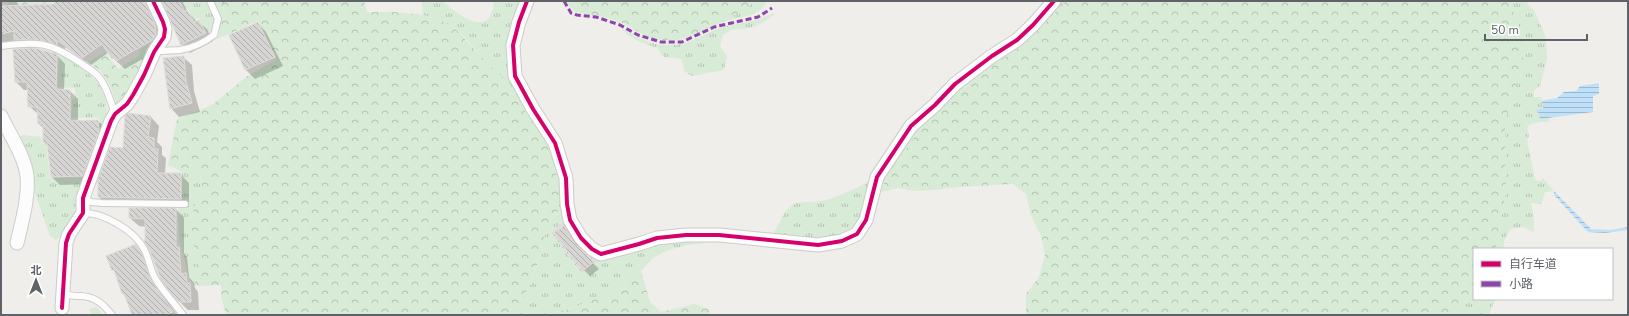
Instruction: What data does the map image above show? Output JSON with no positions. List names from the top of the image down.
{
  "legend": ["自行车道", "小路"],
  "scale_bar": "50 m",
  "north": "top"
}
